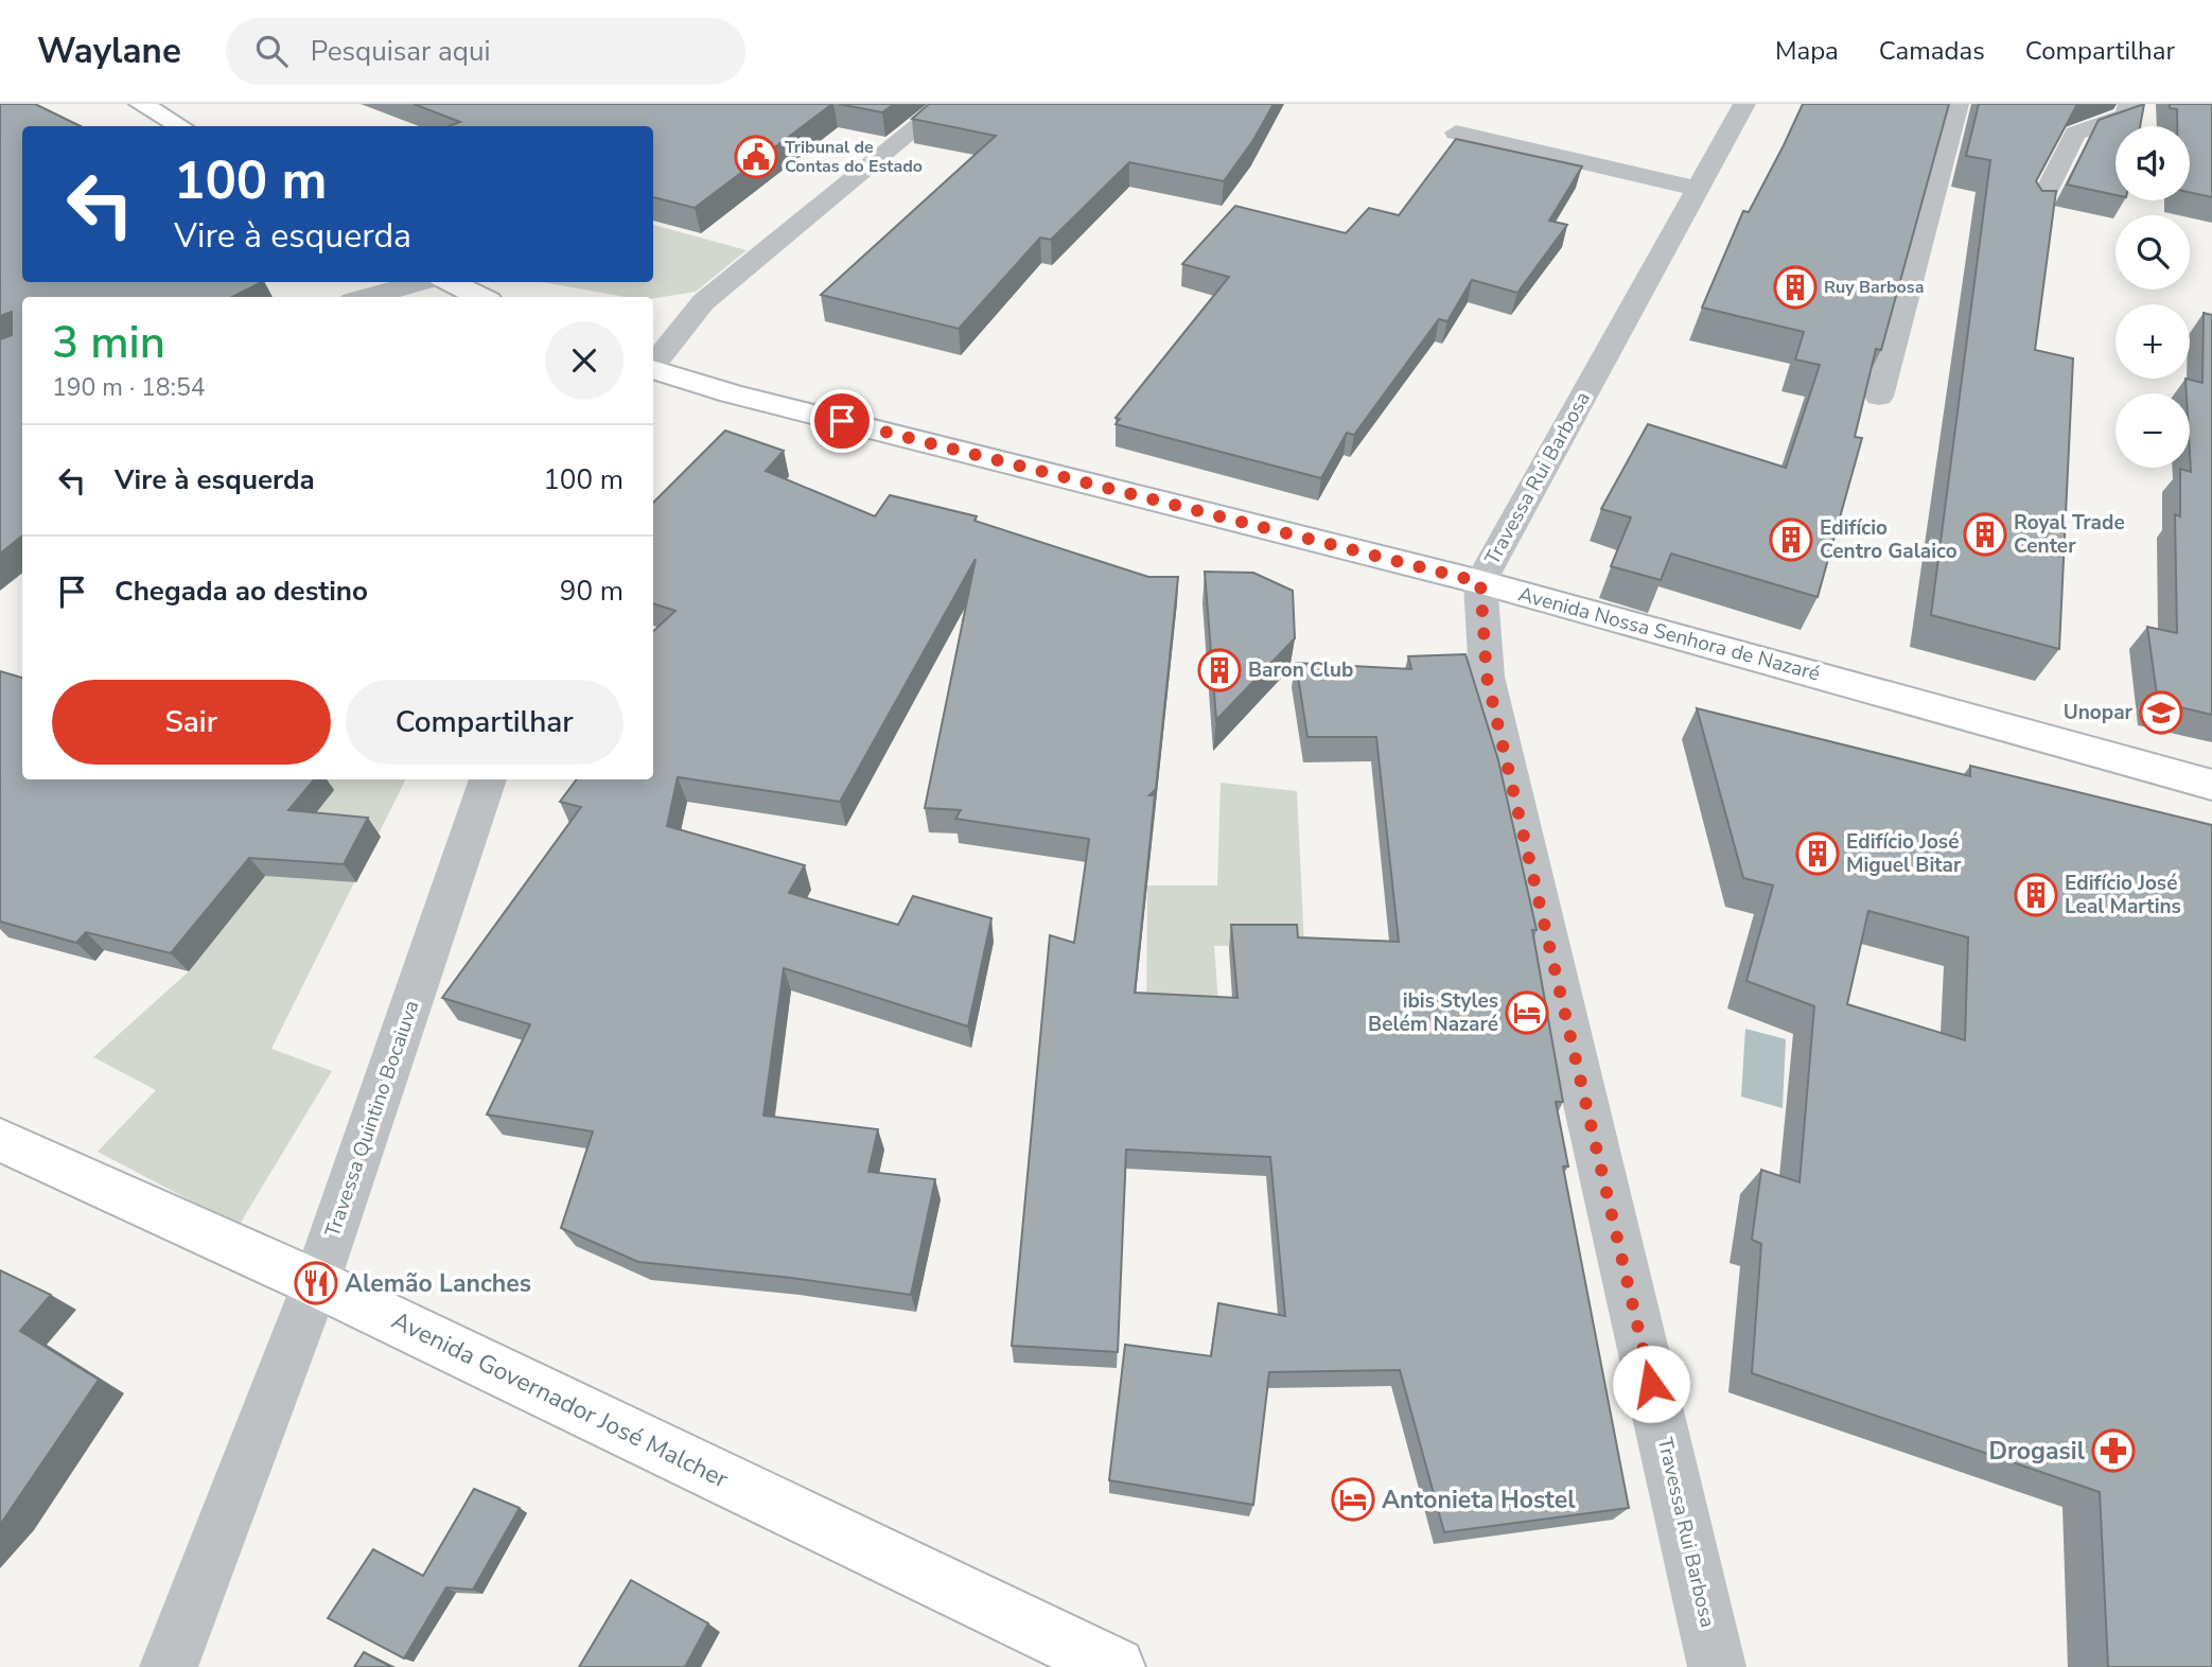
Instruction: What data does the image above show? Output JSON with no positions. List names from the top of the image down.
{
  "streets": {
    "main road": ["Avenida Nossa Senhora de Nazaré", "Avenida Governador José Malcher"],
    "street": ["Travessa Rui Barbosa", "Travessa Quintino Bocaiuva"]
  },
  "crossings": [
    ["Travessa Rui Barbosa", "Avenida Nossa Senhora de Nazaré"],
    ["Travessa Quintino Bocaiuva", "Avenida Governador José Malcher"]
  ],
  "places": {
    "public building": ["Tribunal de Contas do Estado"],
    "building": [
      "Ruy Barbosa",
      "Royal Trade Center",
      "Edifício Centro Galaico",
      "Baron Club",
      "Edifício José Miguel Bitar",
      "Edifício José Leal Martins"
    ],
    "school or university": ["Unopar"],
    "hotel": ["ibis Styles Belém Nazaré", "Antonieta Hostel"],
    "restaurant": ["Alemão Lanches"],
    "pharmacy": ["Drogasil"]
  },
  "page": {
    "header": "Waylane",
    "search": "Pesquisar aqui",
    "nav": ["Mapa", "Camadas", "Compartilhar"],
    "map_buttons": ["+", "−"],
    "turn": ["100 m", "Vire à esquerda"],
    "heading": ["3 min", "190 m · 18:54"],
    "list": [
      {
        "name": "Vire à esquerda",
        "value": "100 m"
      },
      {
        "name": "Chegada ao destino",
        "value": "90 m"
      }
    ],
    "buttons": ["Sair", "Compartilhar"]
  }
}
